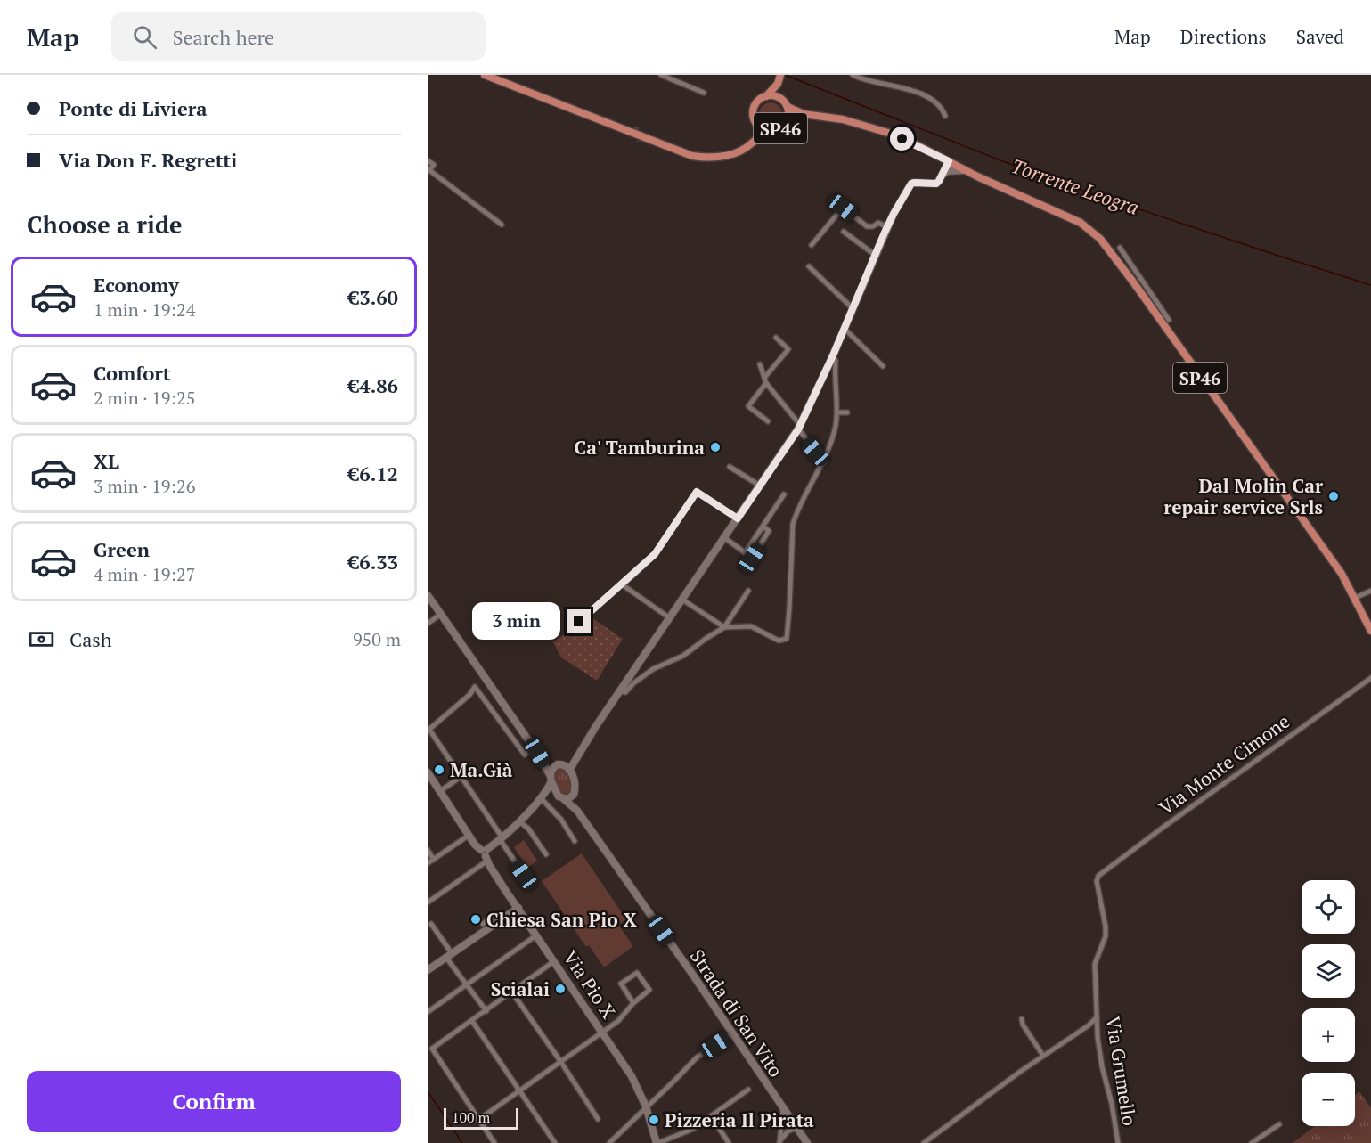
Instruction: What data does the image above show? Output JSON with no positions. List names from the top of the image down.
{
  "streets": {
    "main road": ["SP46"],
    "street": [
      "Via Monte Cimone",
      "Via Pio X",
      "Strada di San Vito",
      "Via Grumello"
    ]
  },
  "crossings": [
    ["Via Monte Cimone", "Via Grumello"]
  ],
  "water": ["Torrente Leogra"],
  "places": [
    "Ca' Tamburina",
    "Dal Molin Car repair service Srls",
    "Ma.Già",
    "Chiesa San Pio X",
    "Scialai",
    "Pizzeria Il Pirata"
  ],
  "scale_bar": "100 m",
  "page": {
    "header": "Map",
    "search": "Search here",
    "nav": ["Map", "Directions", "Saved"],
    "banner": ["Ponte di Liviera", "Via Don F. Regretti"],
    "heading": "Choose a ride",
    "list": [
      {
        "name": "Economy",
        "note": "1 min · 19:24",
        "value": "€3.60"
      },
      {
        "name": "Comfort",
        "note": "2 min · 19:25",
        "value": "€4.86"
      },
      {
        "name": "XL",
        "note": "3 min · 19:26",
        "value": "€6.12"
      },
      {
        "name": "Green",
        "note": "4 min · 19:27",
        "value": "€6.33"
      }
    ],
    "bubble": "3 min",
    "pay": ["Cash", "950 m"],
    "map_buttons": ["+", "−"],
    "buttons": "Confirm",
    "scale": "100 m"
  }
}
